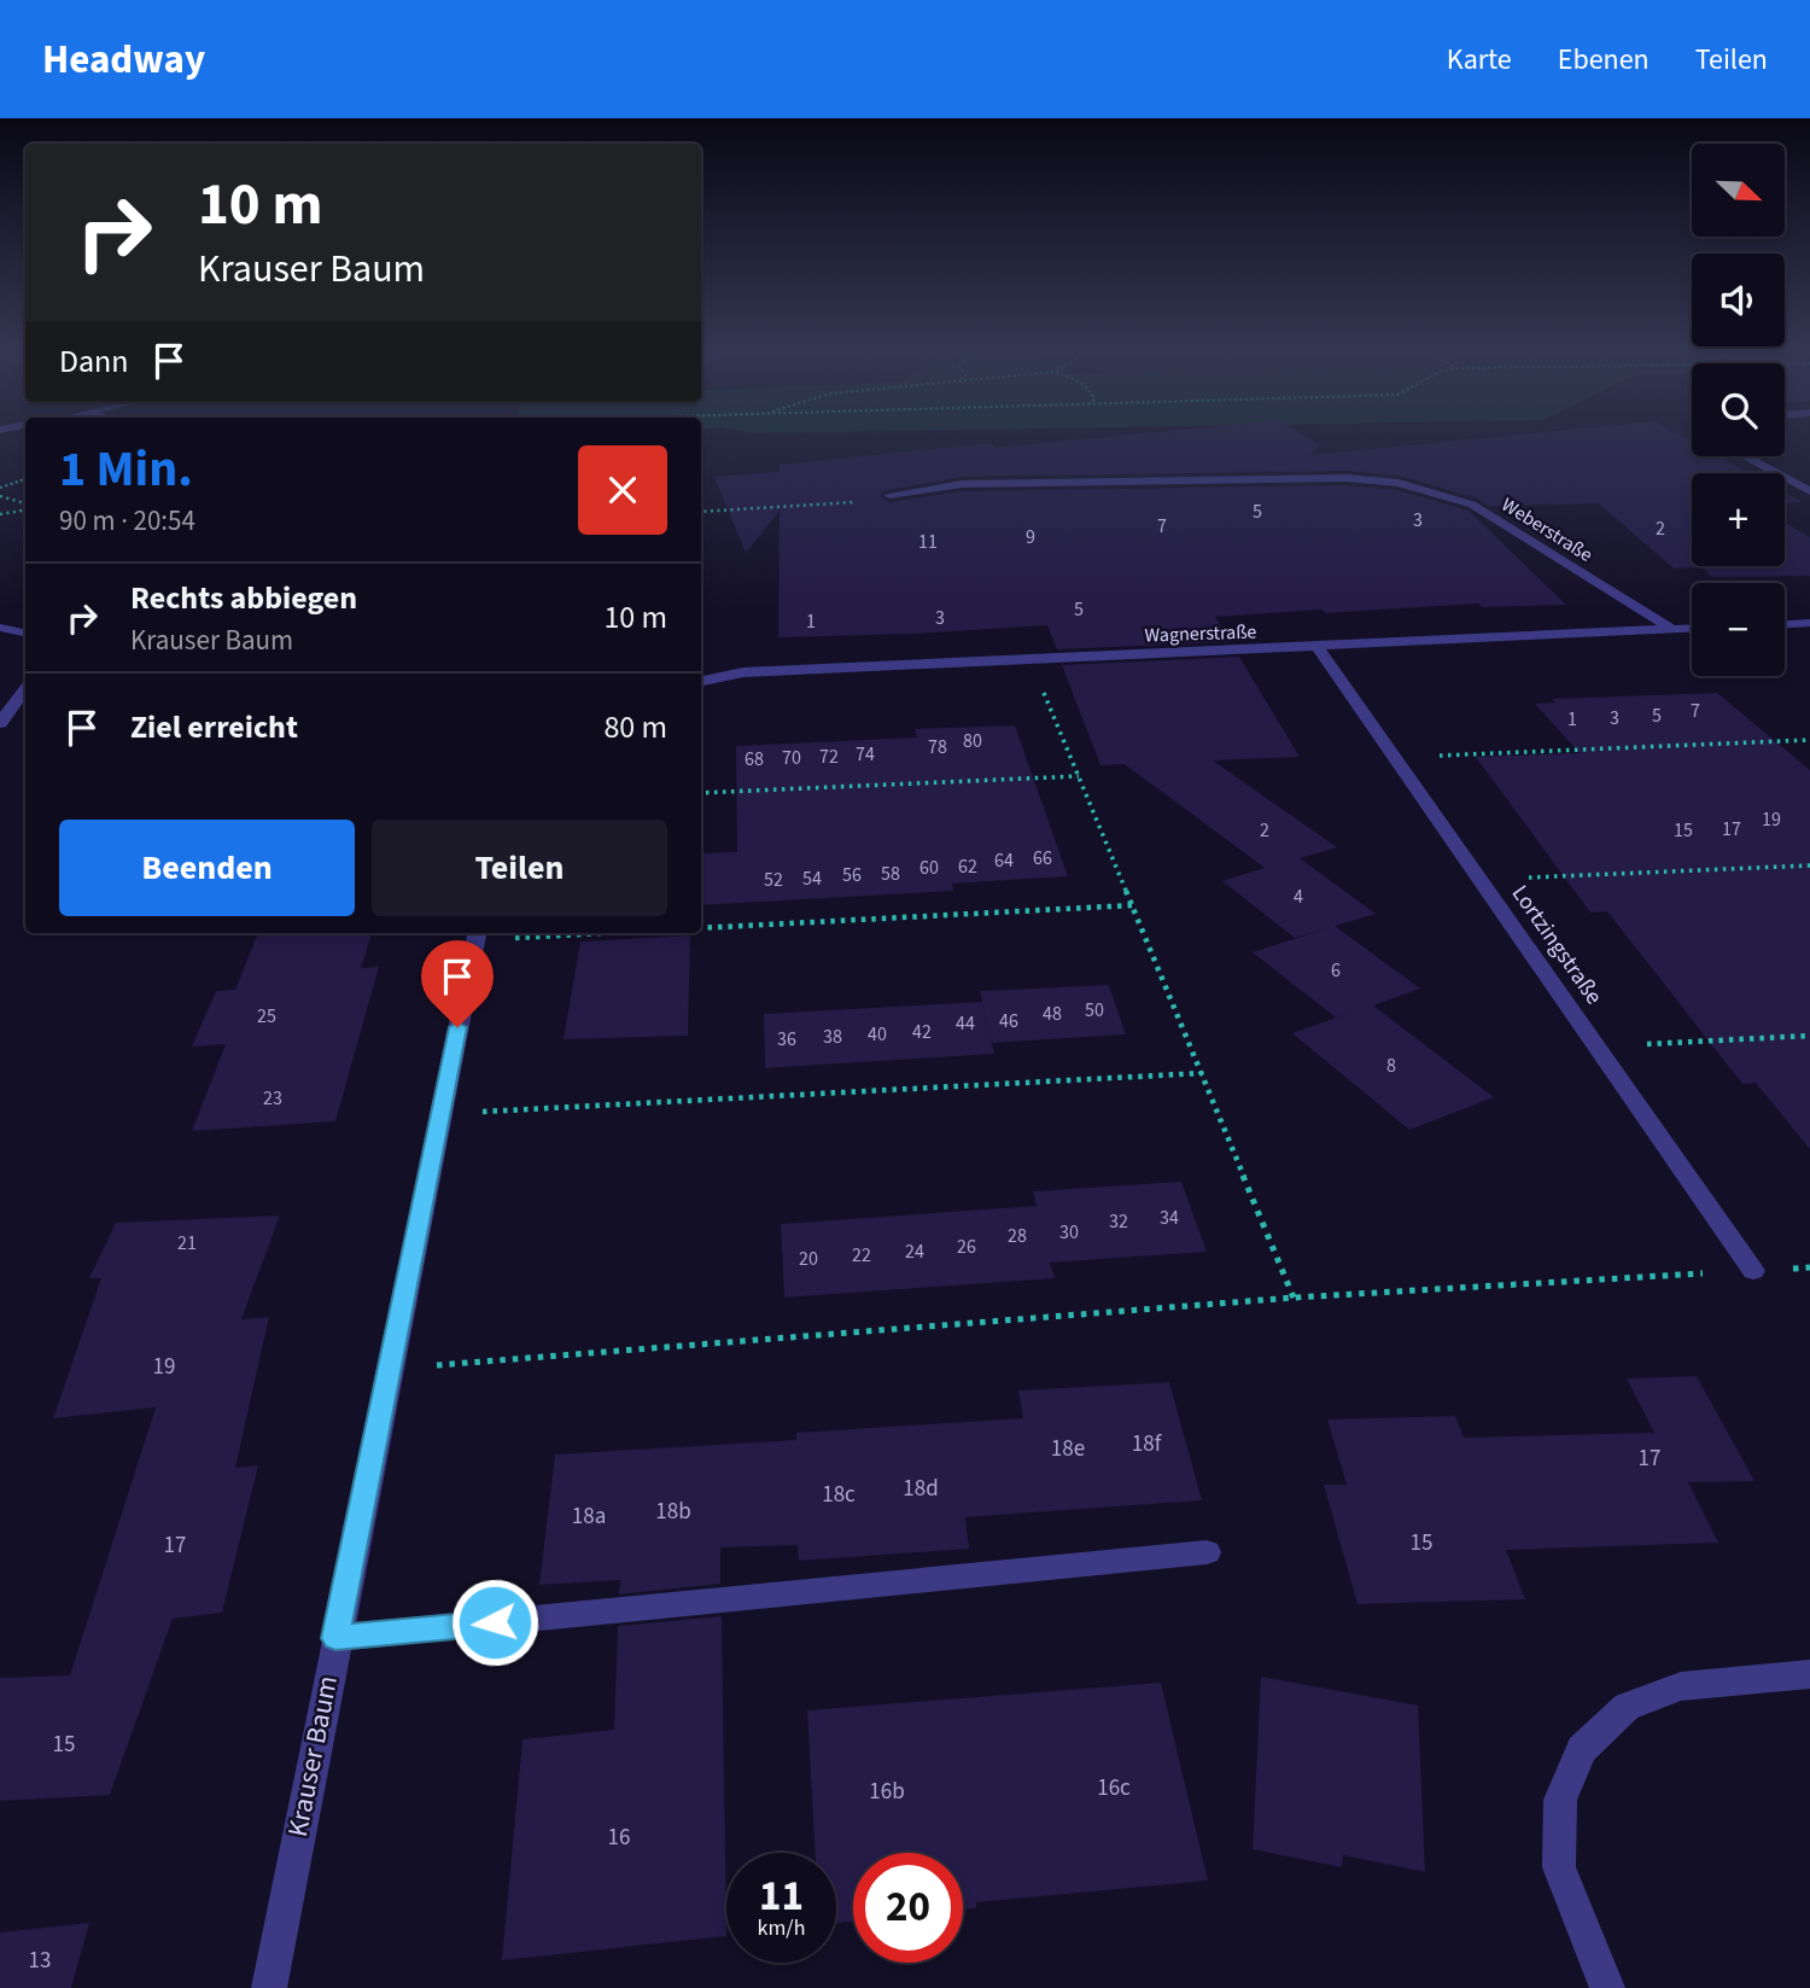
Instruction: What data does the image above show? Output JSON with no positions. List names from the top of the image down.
{
  "streets": {
    "street": [
      "Weberstraße",
      "Wagnerstraße",
      "Lortzingstraße",
      "Krauser Baum"
    ]
  },
  "crossings": [
    ["Weberstraße", "Wagnerstraße"],
    ["Wagnerstraße", "Lortzingstraße"]
  ],
  "house_numbers": [
    "5",
    "3",
    "7",
    "2",
    "9",
    "11",
    "5",
    "3",
    "1",
    "7",
    "5",
    "3",
    "1",
    "80",
    "78",
    "74",
    "72",
    "70",
    "68",
    "19",
    "17",
    "2",
    "15",
    "66",
    "64",
    "62",
    "60",
    "58",
    "56",
    "54",
    "52",
    "4",
    "6",
    "50",
    "48",
    "25",
    "46",
    "44",
    "42",
    "40",
    "38",
    "36",
    "8",
    "23",
    "34",
    "32",
    "30",
    "28",
    "21",
    "26",
    "24",
    "22",
    "20",
    "19",
    "18f",
    "18e",
    "17",
    "18d",
    "18c",
    "18b",
    "18a",
    "15",
    "17",
    "15",
    "16c",
    "16b",
    "16",
    "13"
  ],
  "north": "bottom right",
  "page": {
    "header": "Headway",
    "nav": ["Karte", "Ebenen", "Teilen"],
    "map_buttons": ["+", "−"],
    "turn": ["10 m", "Krauser Baum"],
    "then": "Dann",
    "heading": ["1 Min.", "90 m · 20:54"],
    "list": [
      {
        "name": "Rechts abbiegen",
        "note": "Krauser Baum",
        "value": "10 m"
      },
      {
        "name": "Ziel erreicht",
        "value": "80 m"
      }
    ],
    "buttons": ["Beenden", "Teilen"],
    "speed": "11 km/h",
    "limit": "20"
  }
}
